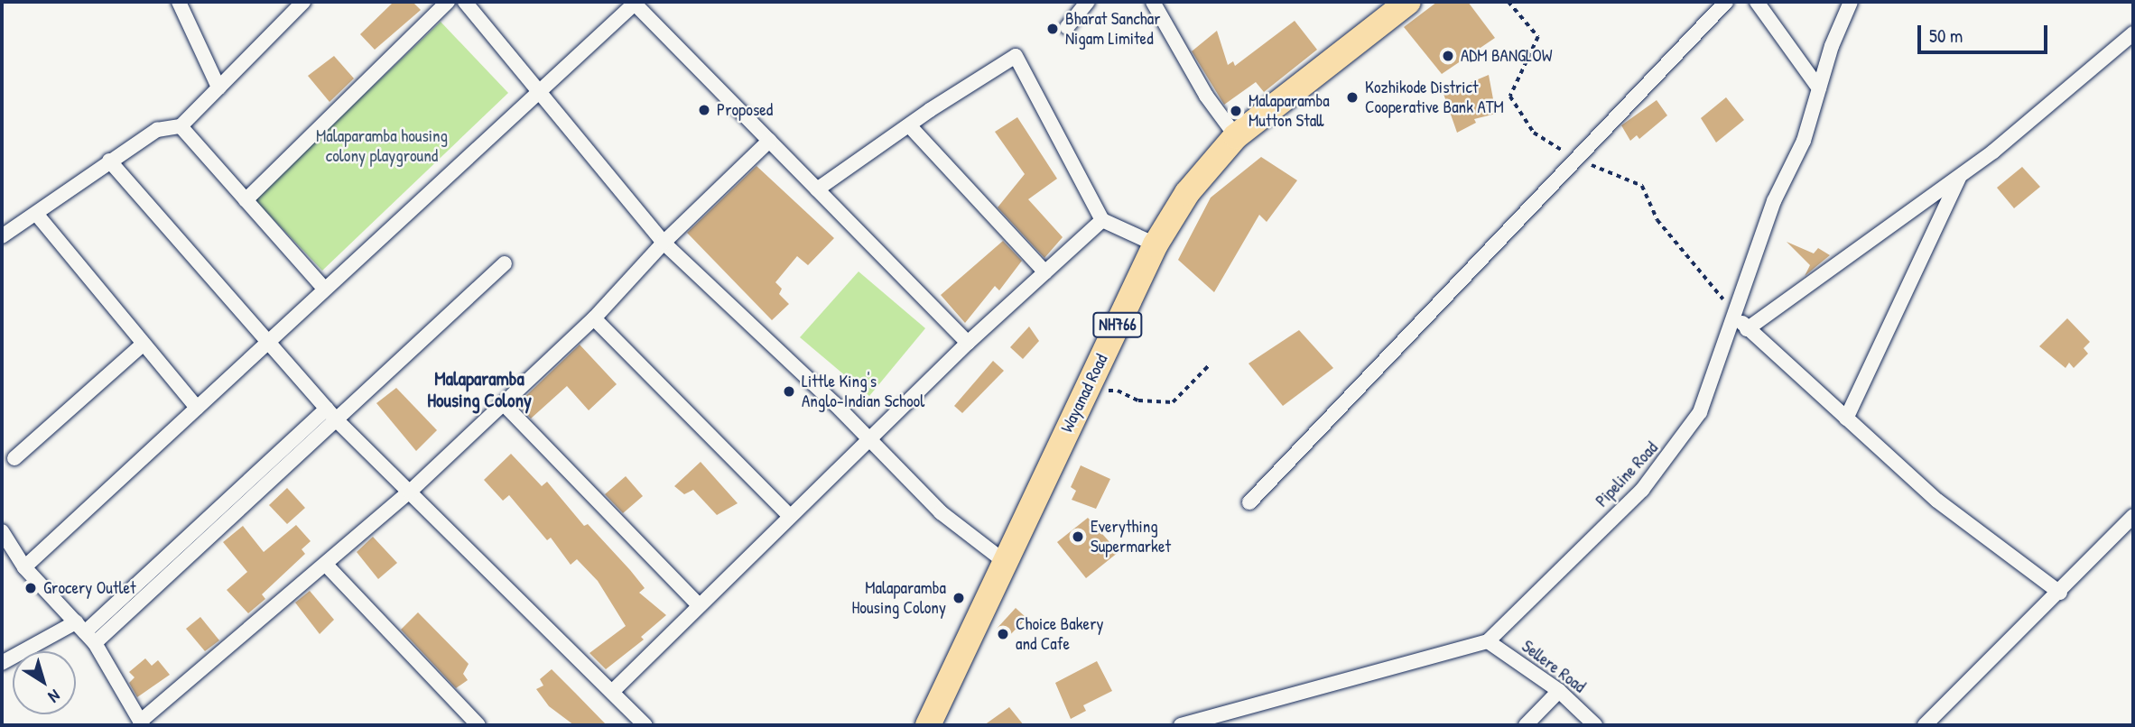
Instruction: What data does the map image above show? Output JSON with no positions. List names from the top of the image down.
{
  "streets": {
    "highway": ["NH766", "Wayanad Road"],
    "street": ["Pipeline Road", "Sellere Road"]
  },
  "crossings": [
    ["Pipeline Road", "Sellere Road"]
  ],
  "districts": ["Malaparamba Housing Colony"],
  "parks": ["Malaparamba housing colony playground"],
  "places": [
    "Bharat Sanchar Nigam Limited",
    "ADM BANGLOW",
    "Kozhikode District Cooperative Bank ATM",
    "Proposed",
    "Malaparamba Mutton Stall",
    "Little King's Anglo-Indian School",
    "Everything Supermarket",
    "Grocery Outlet",
    "Malaparamba Housing Colony",
    "Choice Bakery and Cafe"
  ],
  "scale_bar": "50 m",
  "north": "bottom right"
}
